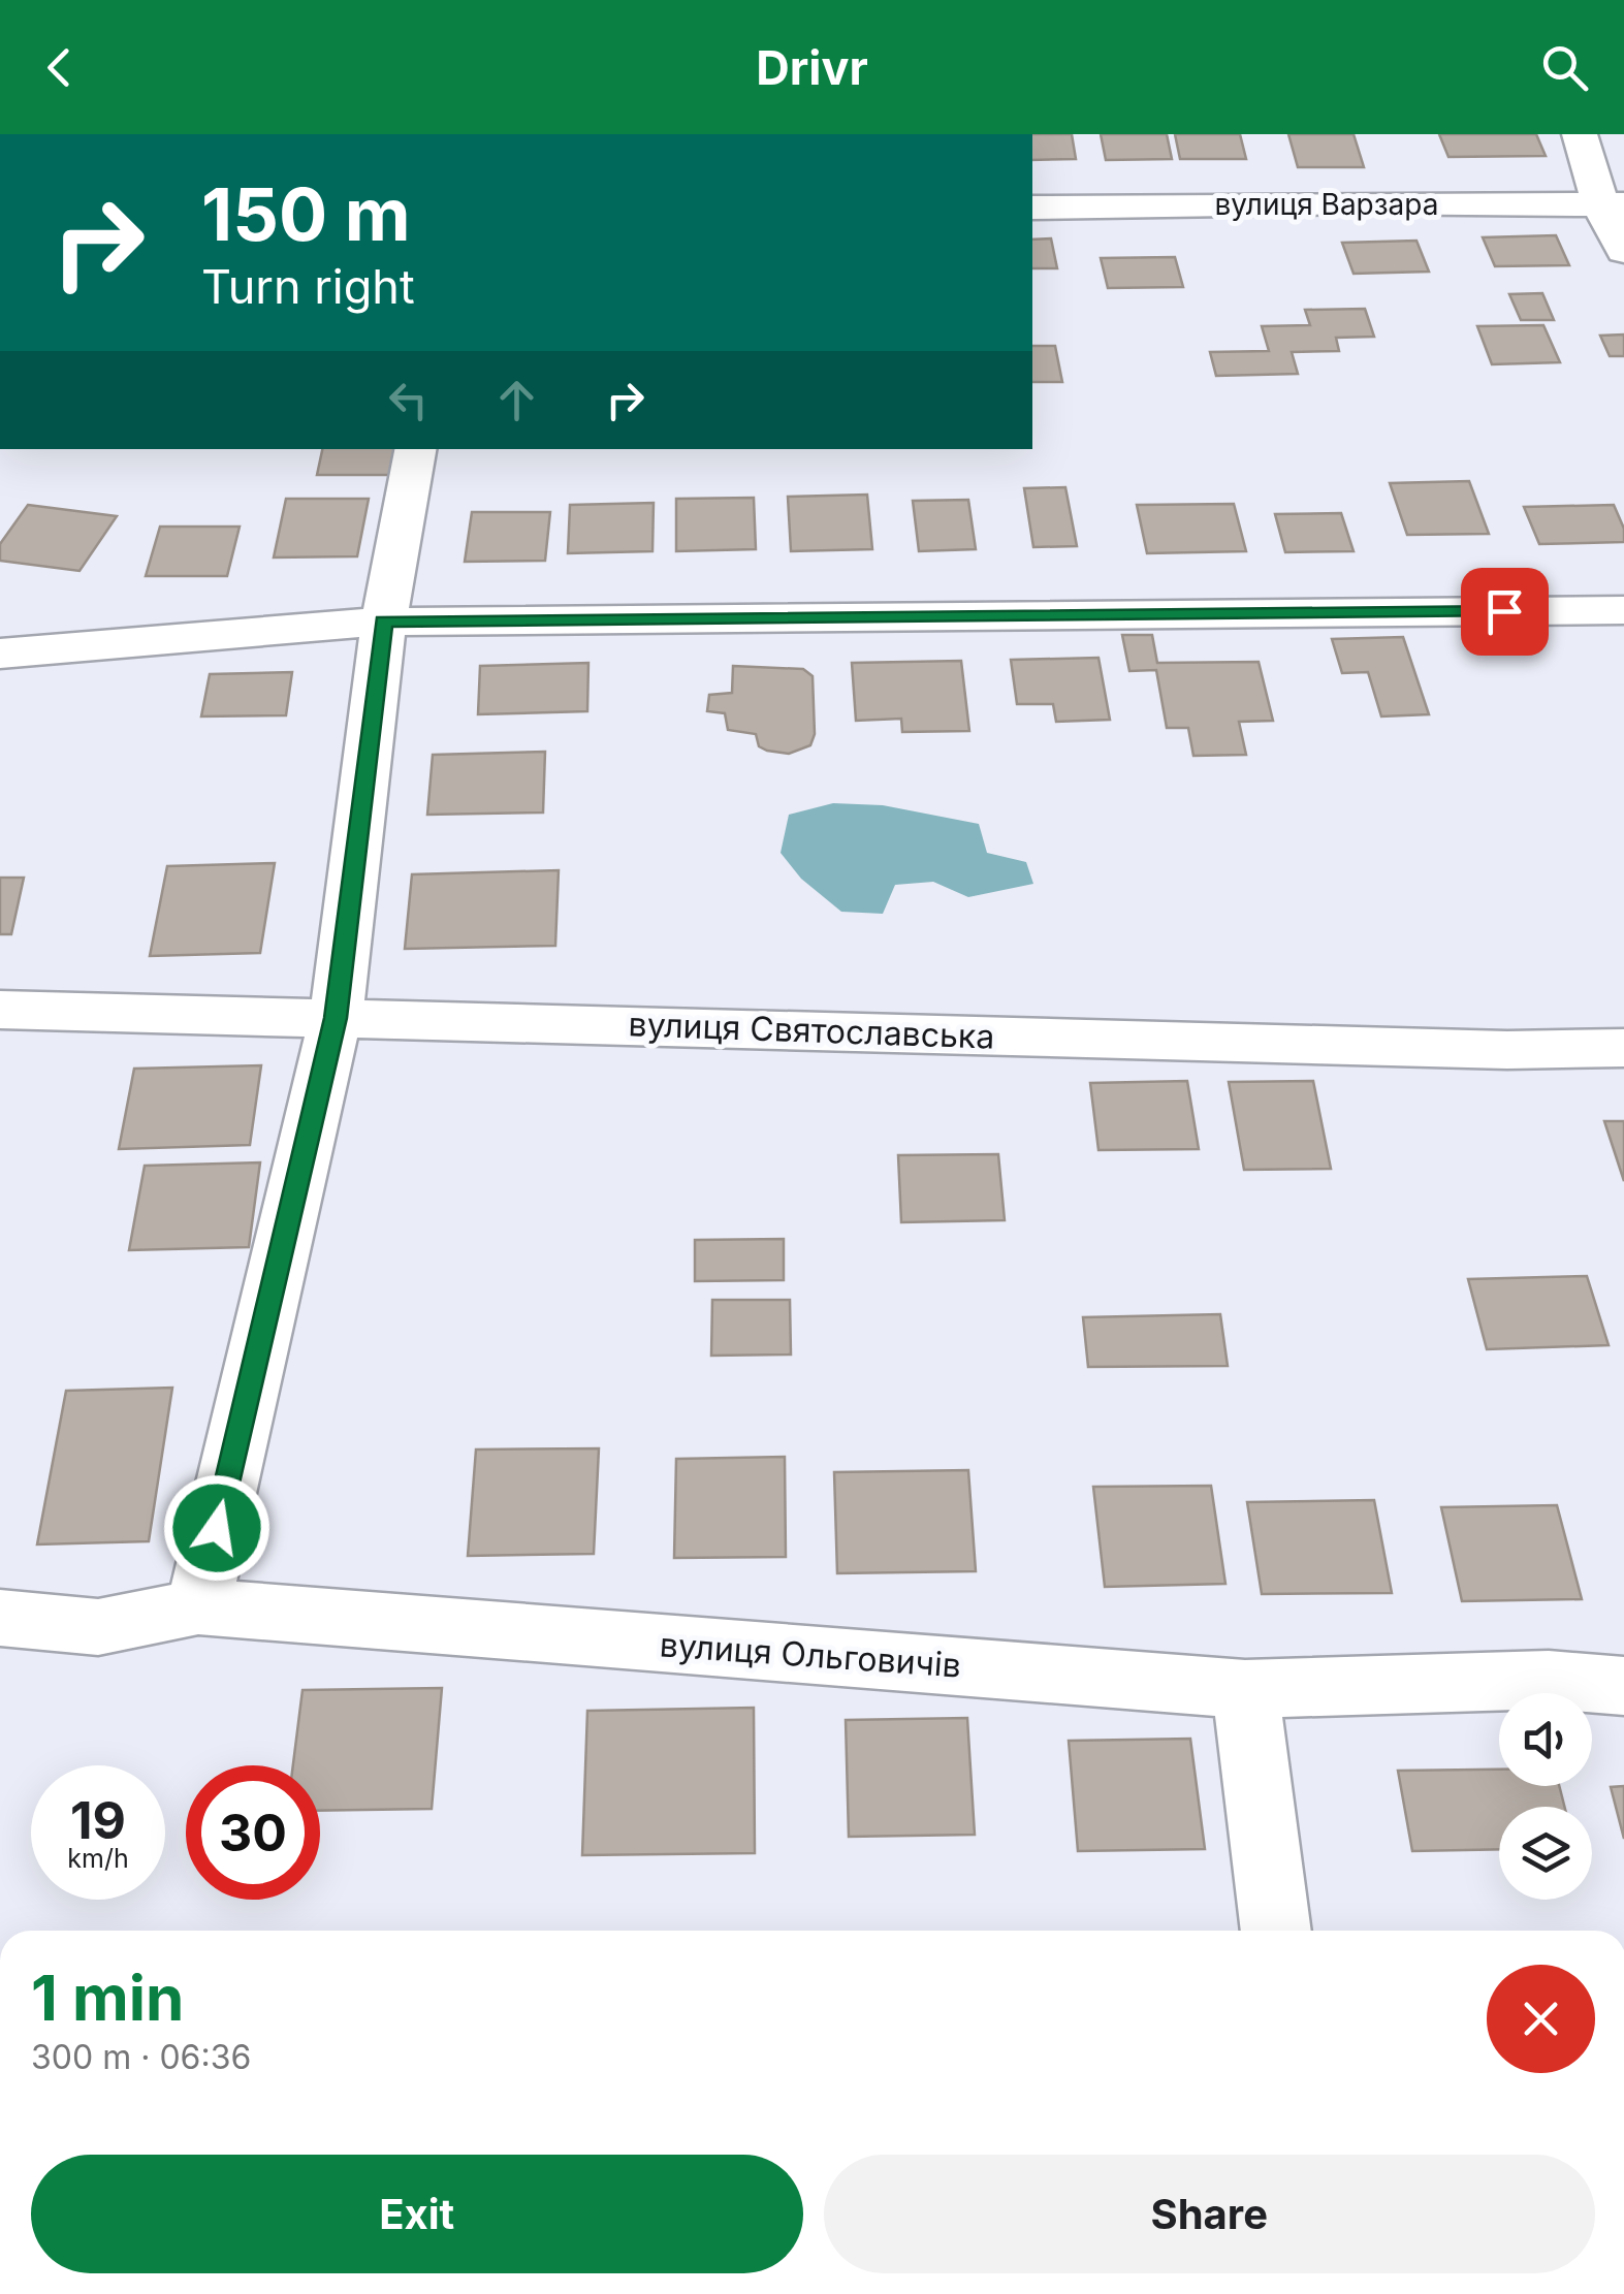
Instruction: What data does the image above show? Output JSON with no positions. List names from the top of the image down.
{
  "streets": {
    "street": ["вулиця Варзара", "вулиця Святославська", "вулиця Ольговичів"]
  },
  "page": {
    "header": "Drivr",
    "turn": ["150 m", "Turn right"],
    "speed": "19 km/h",
    "limit": "30",
    "heading": ["1 min", "300 m · 06:36"],
    "buttons": ["Exit", "Share"]
  }
}
